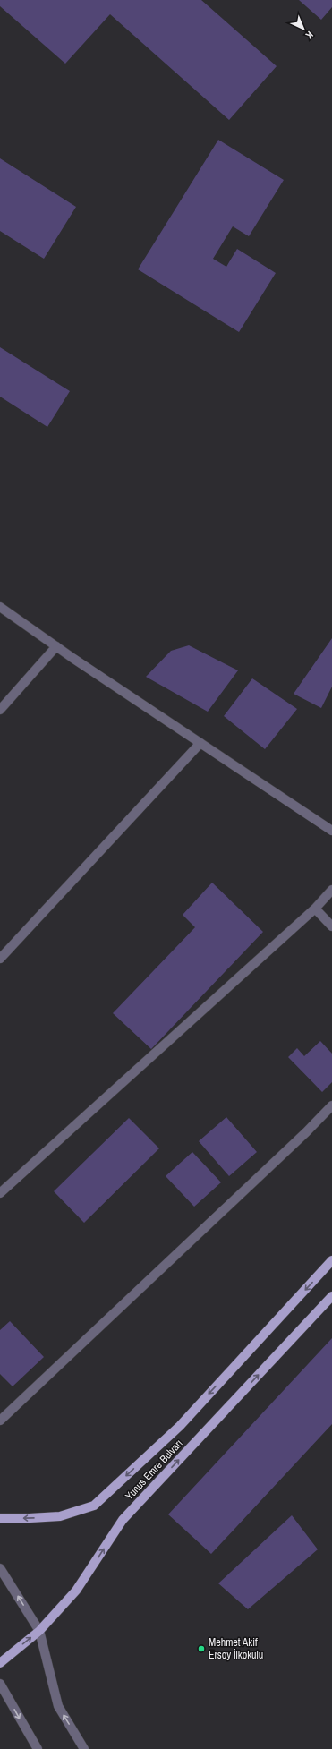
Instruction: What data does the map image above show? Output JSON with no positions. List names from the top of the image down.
{
  "streets": {
    "main road": ["Yunus Emre Bulvarı"]
  },
  "places": ["Mehmet Akif Ersoy İlkokulu"],
  "north": "bottom right"
}
